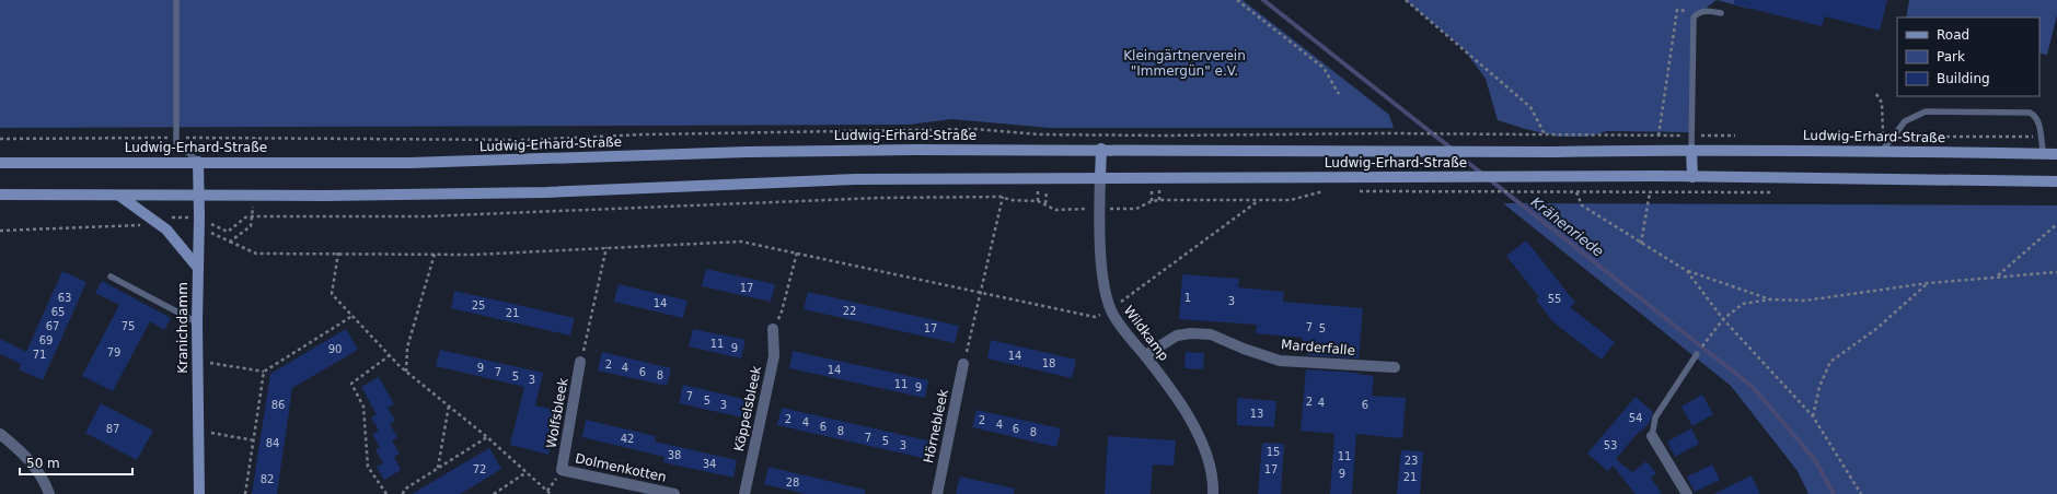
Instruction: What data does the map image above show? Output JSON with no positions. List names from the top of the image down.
{
  "streets": {
    "main road": ["Ludwig-Erhard-Straße", "Kranichdamm"],
    "street": [
      "Wildkamp",
      "Marderfalle",
      "Köppelsbleek",
      "Wolfsbleek",
      "Hörnebleek",
      "Dolmenkotten"
    ]
  },
  "crossings": [
    ["Ludwig-Erhard-Straße", "Kranichdamm"],
    ["Ludwig-Erhard-Straße", "Wildkamp"],
    ["Wildkamp", "Marderfalle"],
    ["Wolfsbleek", "Dolmenkotten"]
  ],
  "water": ["Krähenriede"],
  "parks": ["Kleingärtnerverein \"Immergün\" e.V."],
  "house_numbers": [
    "17",
    "63",
    "1",
    "55",
    "3",
    "14",
    "25",
    "22",
    "65",
    "21",
    "67",
    "75",
    "7",
    "17",
    "5",
    "69",
    "11",
    "9",
    "90",
    "79",
    "71",
    "14",
    "18",
    "2",
    "9",
    "4",
    "14",
    "7",
    "6",
    "8",
    "5",
    "3",
    "11",
    "9",
    "7",
    "5",
    "2",
    "4",
    "86",
    "3",
    "6",
    "13",
    "54",
    "2",
    "2",
    "4",
    "4",
    "6",
    "87",
    "6",
    "8",
    "8",
    "7",
    "42",
    "5",
    "84",
    "3",
    "53",
    "15",
    "38",
    "11",
    "23",
    "34",
    "72",
    "17",
    "9",
    "21",
    "82",
    "28"
  ],
  "legend": ["Road", "Park", "Building"],
  "scale_bar": "50 m"
}
